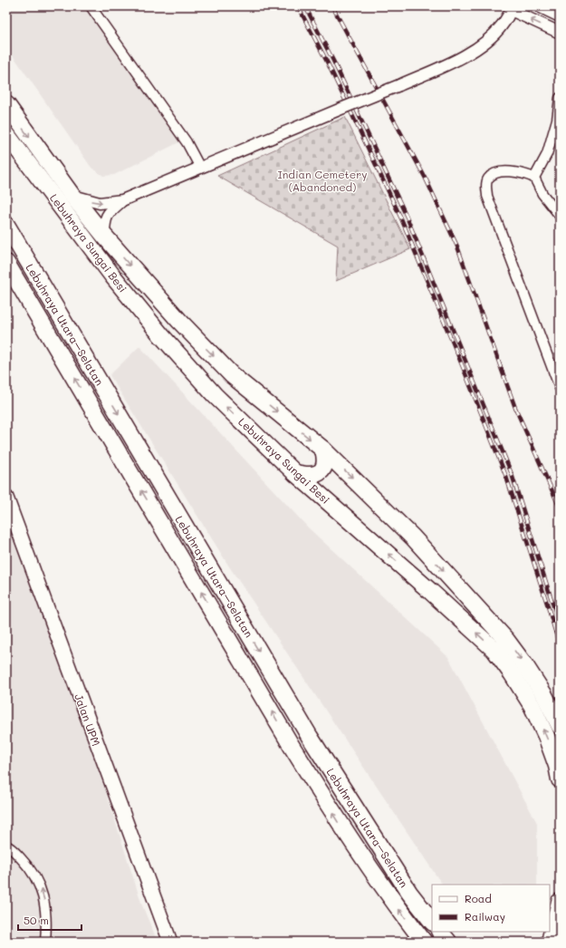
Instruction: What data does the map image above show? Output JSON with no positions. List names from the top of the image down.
{
  "streets": {
    "highway": ["Lebuhraya Sungai Besi", "Lebuhraya Utara–Selatan"],
    "main road": ["Jalan UPM"]
  },
  "parks": ["Indian Cemetery (Abandoned)"],
  "legend": ["Road", "Railway"],
  "scale_bar": "50 m"
}
